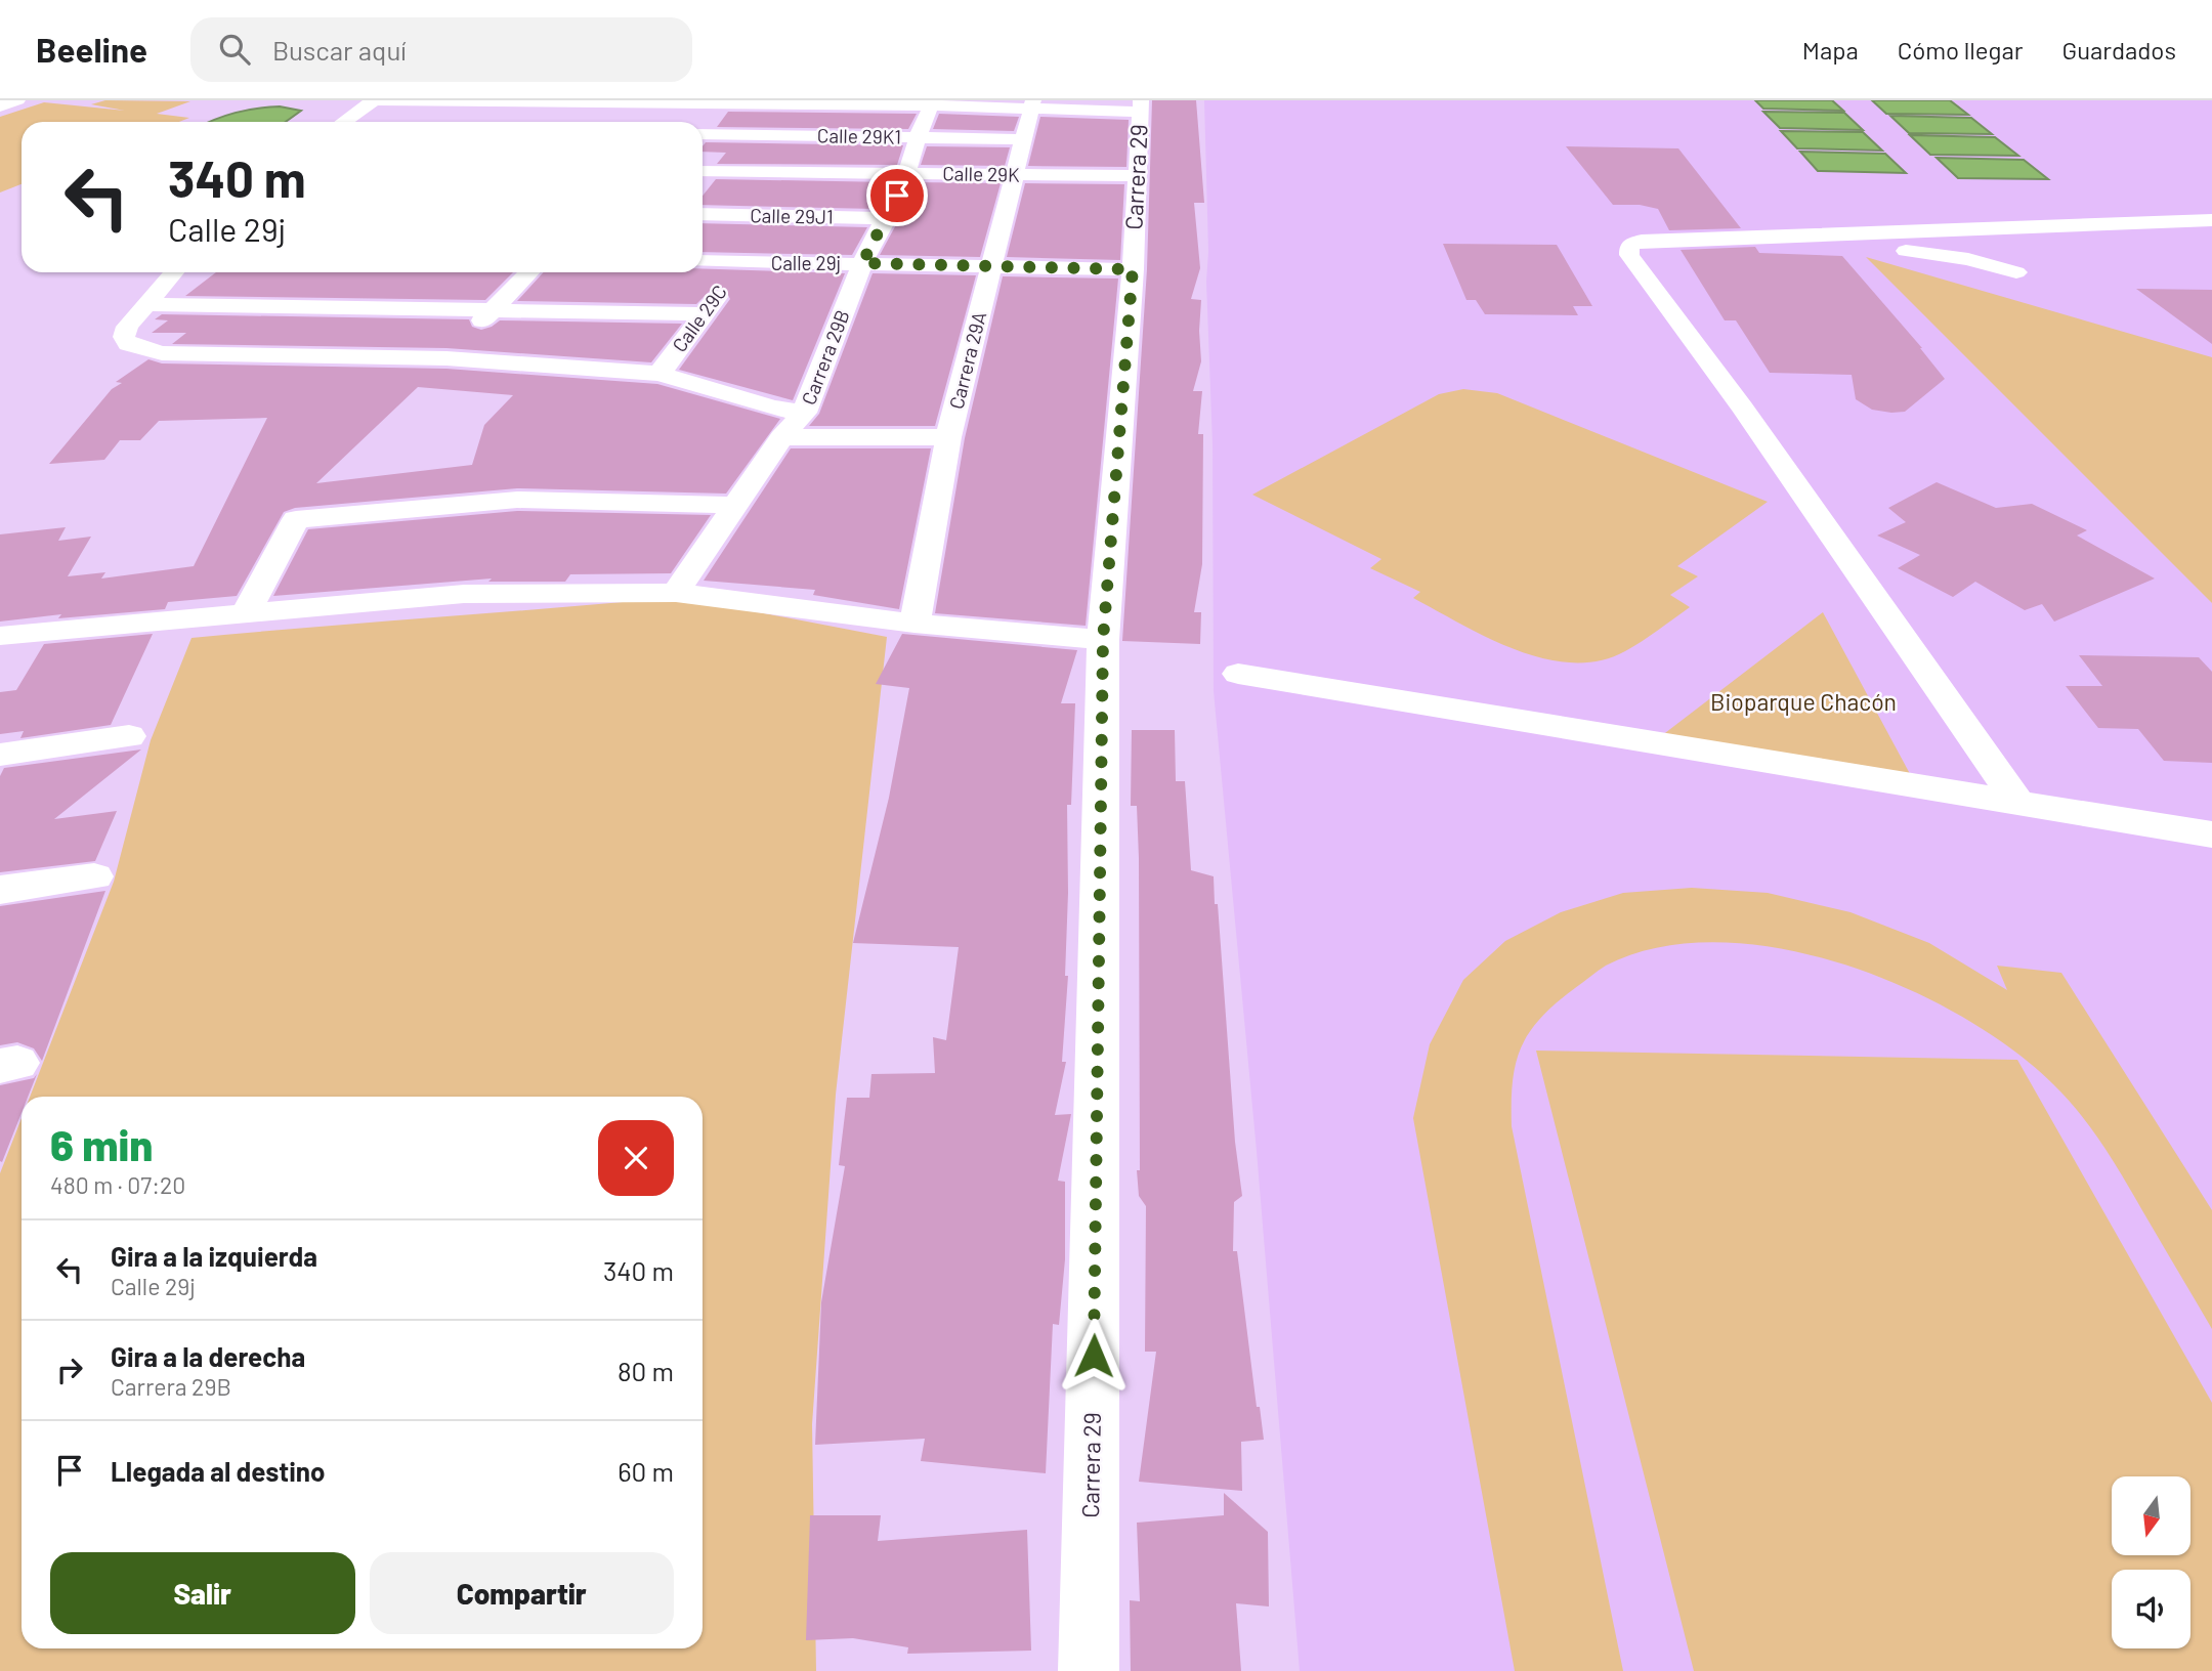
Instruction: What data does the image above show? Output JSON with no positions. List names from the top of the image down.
{
  "streets": {
    "street": [
      "Calle 29K1",
      "Calle 29K",
      "Carrera 29",
      "Calle 29J1",
      "Calle 29j",
      "Calle 29C",
      "Carrera 29B",
      "Carrera 29A"
    ]
  },
  "crossings": [
    ["Calle 29K1", "Carrera 29B"],
    ["Calle 29K1", "Carrera 29A"],
    ["Calle 29K", "Carrera 29"],
    ["Calle 29K", "Carrera 29B"],
    ["Calle 29K", "Carrera 29A"],
    ["Carrera 29", "Calle 29j"],
    ["Calle 29J1", "Carrera 29B"],
    ["Calle 29j", "Calle 29C"],
    ["Calle 29j", "Carrera 29B"],
    ["Calle 29j", "Carrera 29A"]
  ],
  "parks": ["Bioparque Chacón"],
  "north": "bottom",
  "page": {
    "header": "Beeline",
    "search": "Buscar aquí",
    "nav": ["Mapa", "Cómo llegar", "Guardados"],
    "turn": ["340 m", "Calle 29j"],
    "heading": ["6 min", "480 m · 07:20"],
    "list": [
      {
        "name": "Gira a la izquierda",
        "note": "Calle 29j",
        "value": "340 m"
      },
      {
        "name": "Gira a la derecha",
        "note": "Carrera 29B",
        "value": "80 m"
      },
      {
        "name": "Llegada al destino",
        "value": "60 m"
      }
    ],
    "buttons": ["Salir", "Compartir"]
  }
}
